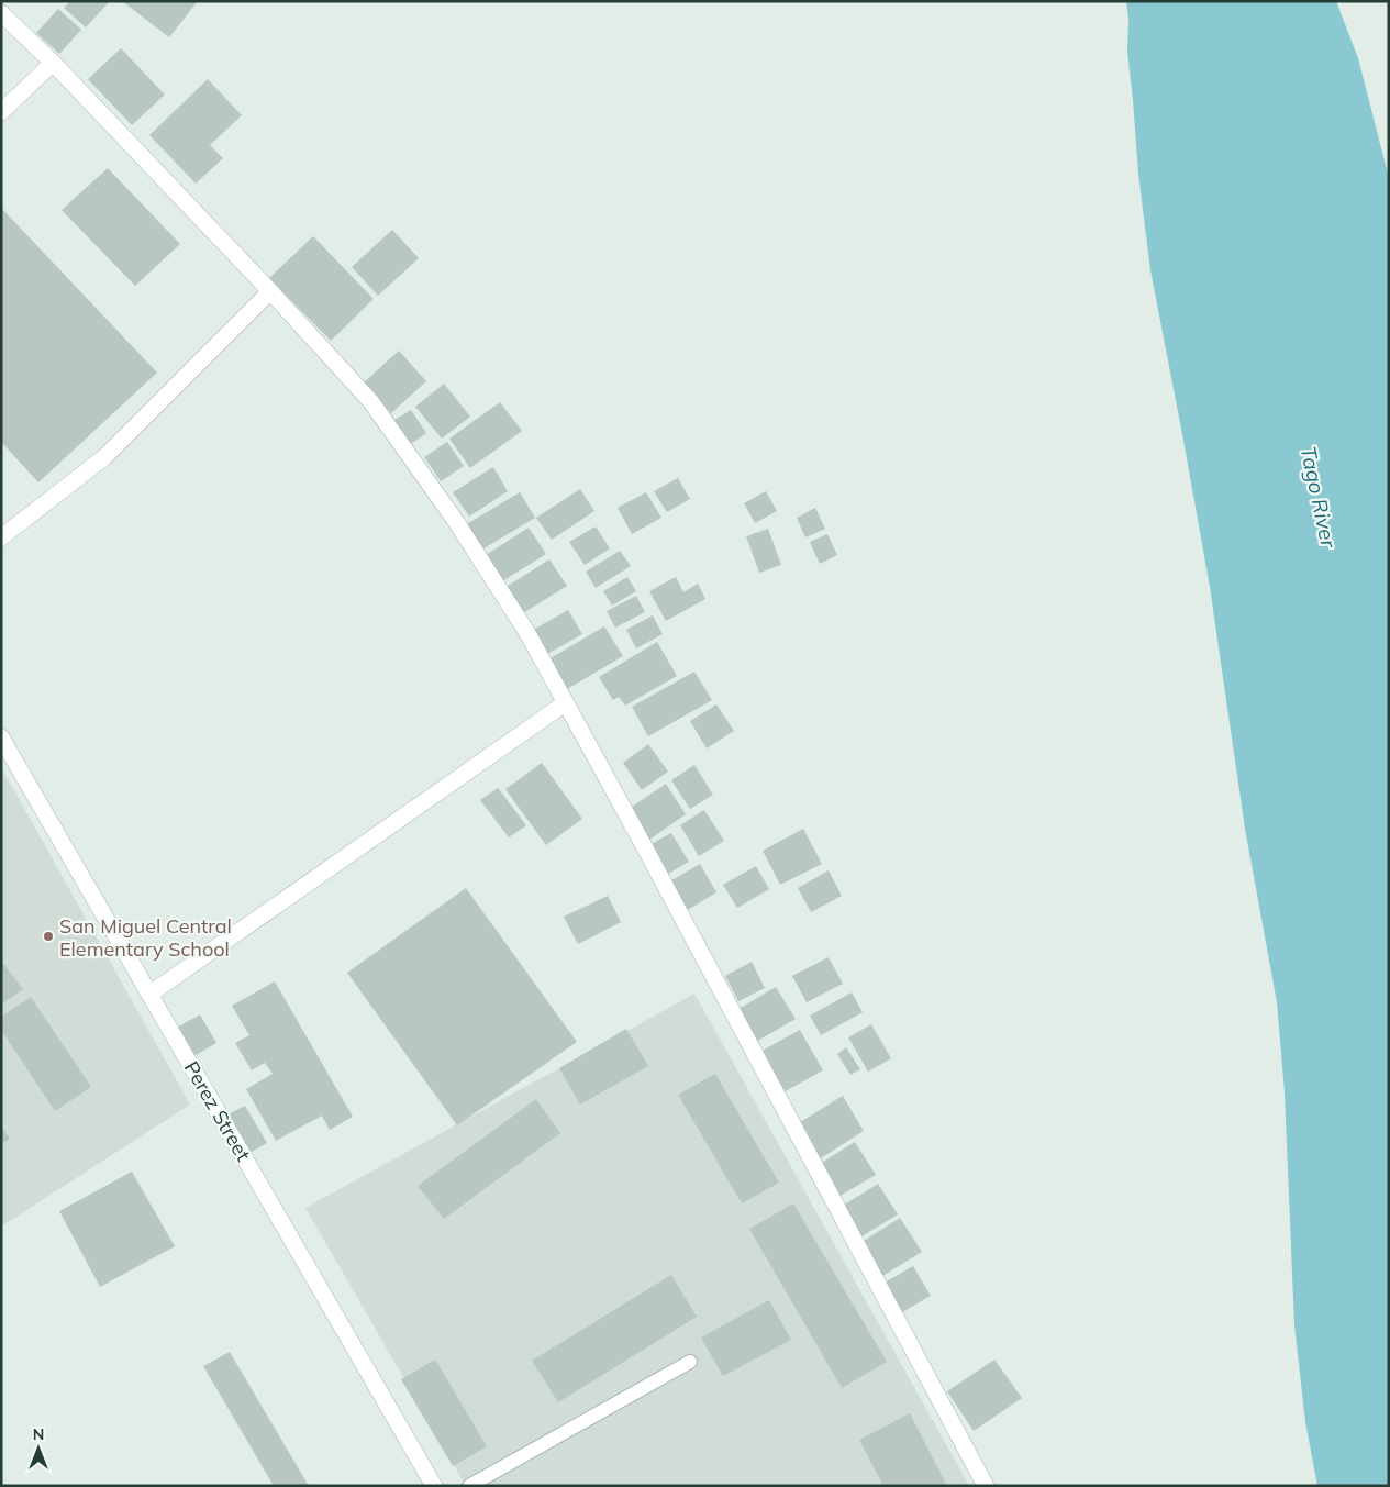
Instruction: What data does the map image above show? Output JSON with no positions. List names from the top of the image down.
{
  "streets": {
    "street": ["Perez Street"]
  },
  "water": ["Tago River"],
  "places": ["San Miguel Central Elementary School"],
  "north": "top"
}
